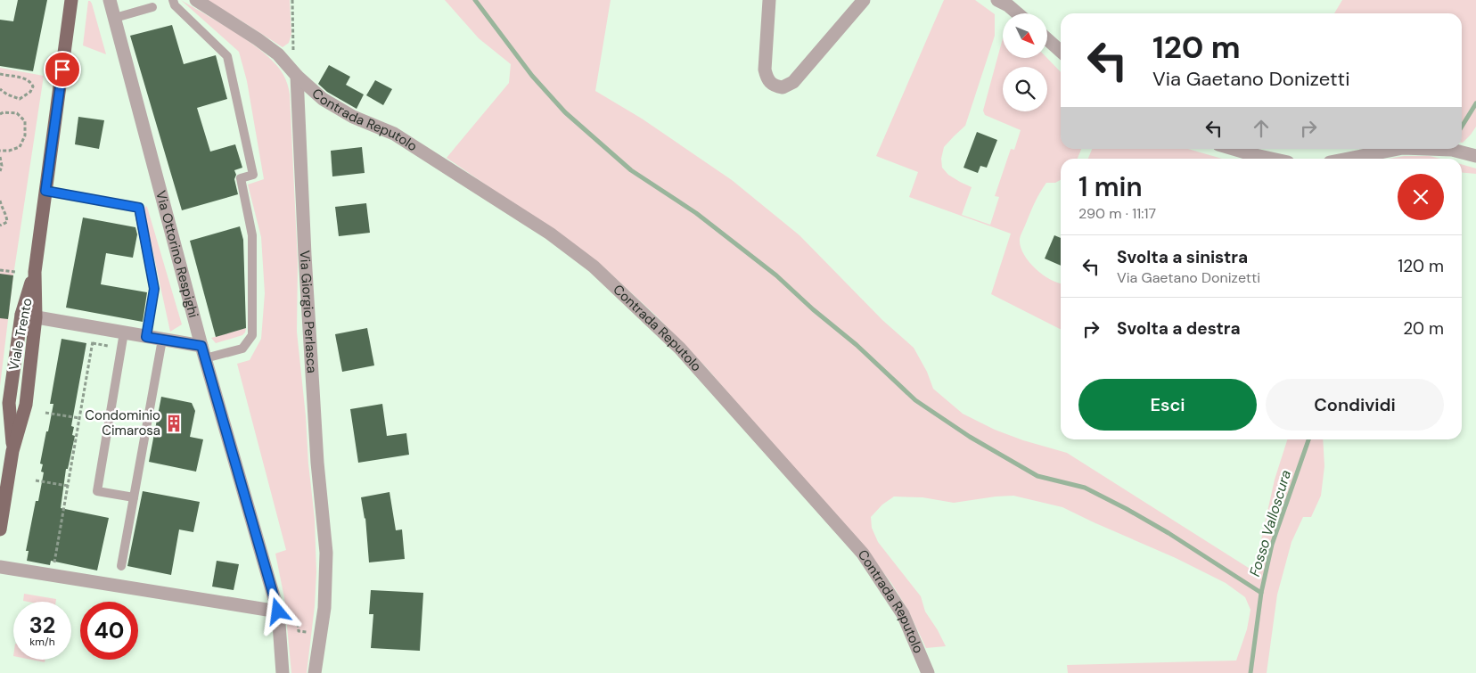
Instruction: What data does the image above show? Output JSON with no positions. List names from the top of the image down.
{
  "streets": {
    "main road": ["Viale Trento"],
    "street": ["Contrada Reputolo", "Via Ottorino Respighi", "Via Giorgio Perlasca"]
  },
  "crossings": [
    ["Contrada Reputolo", "Via Giorgio Perlasca"]
  ],
  "water": ["Fosso Valloscura"],
  "places": {
    "building": ["Condominio Cimarosa"]
  },
  "north": "bottom right",
  "page": {
    "turn": ["120 m", "Via Gaetano Donizetti"],
    "heading": ["1 min", "290 m · 11:17"],
    "list": [
      {
        "name": "Svolta a sinistra",
        "note": "Via Gaetano Donizetti",
        "value": "120 m"
      },
      {
        "name": "Svolta a destra",
        "value": "20 m"
      }
    ],
    "buttons": ["Esci", "Condividi"],
    "speed": "32 km/h",
    "limit": "40"
  }
}
